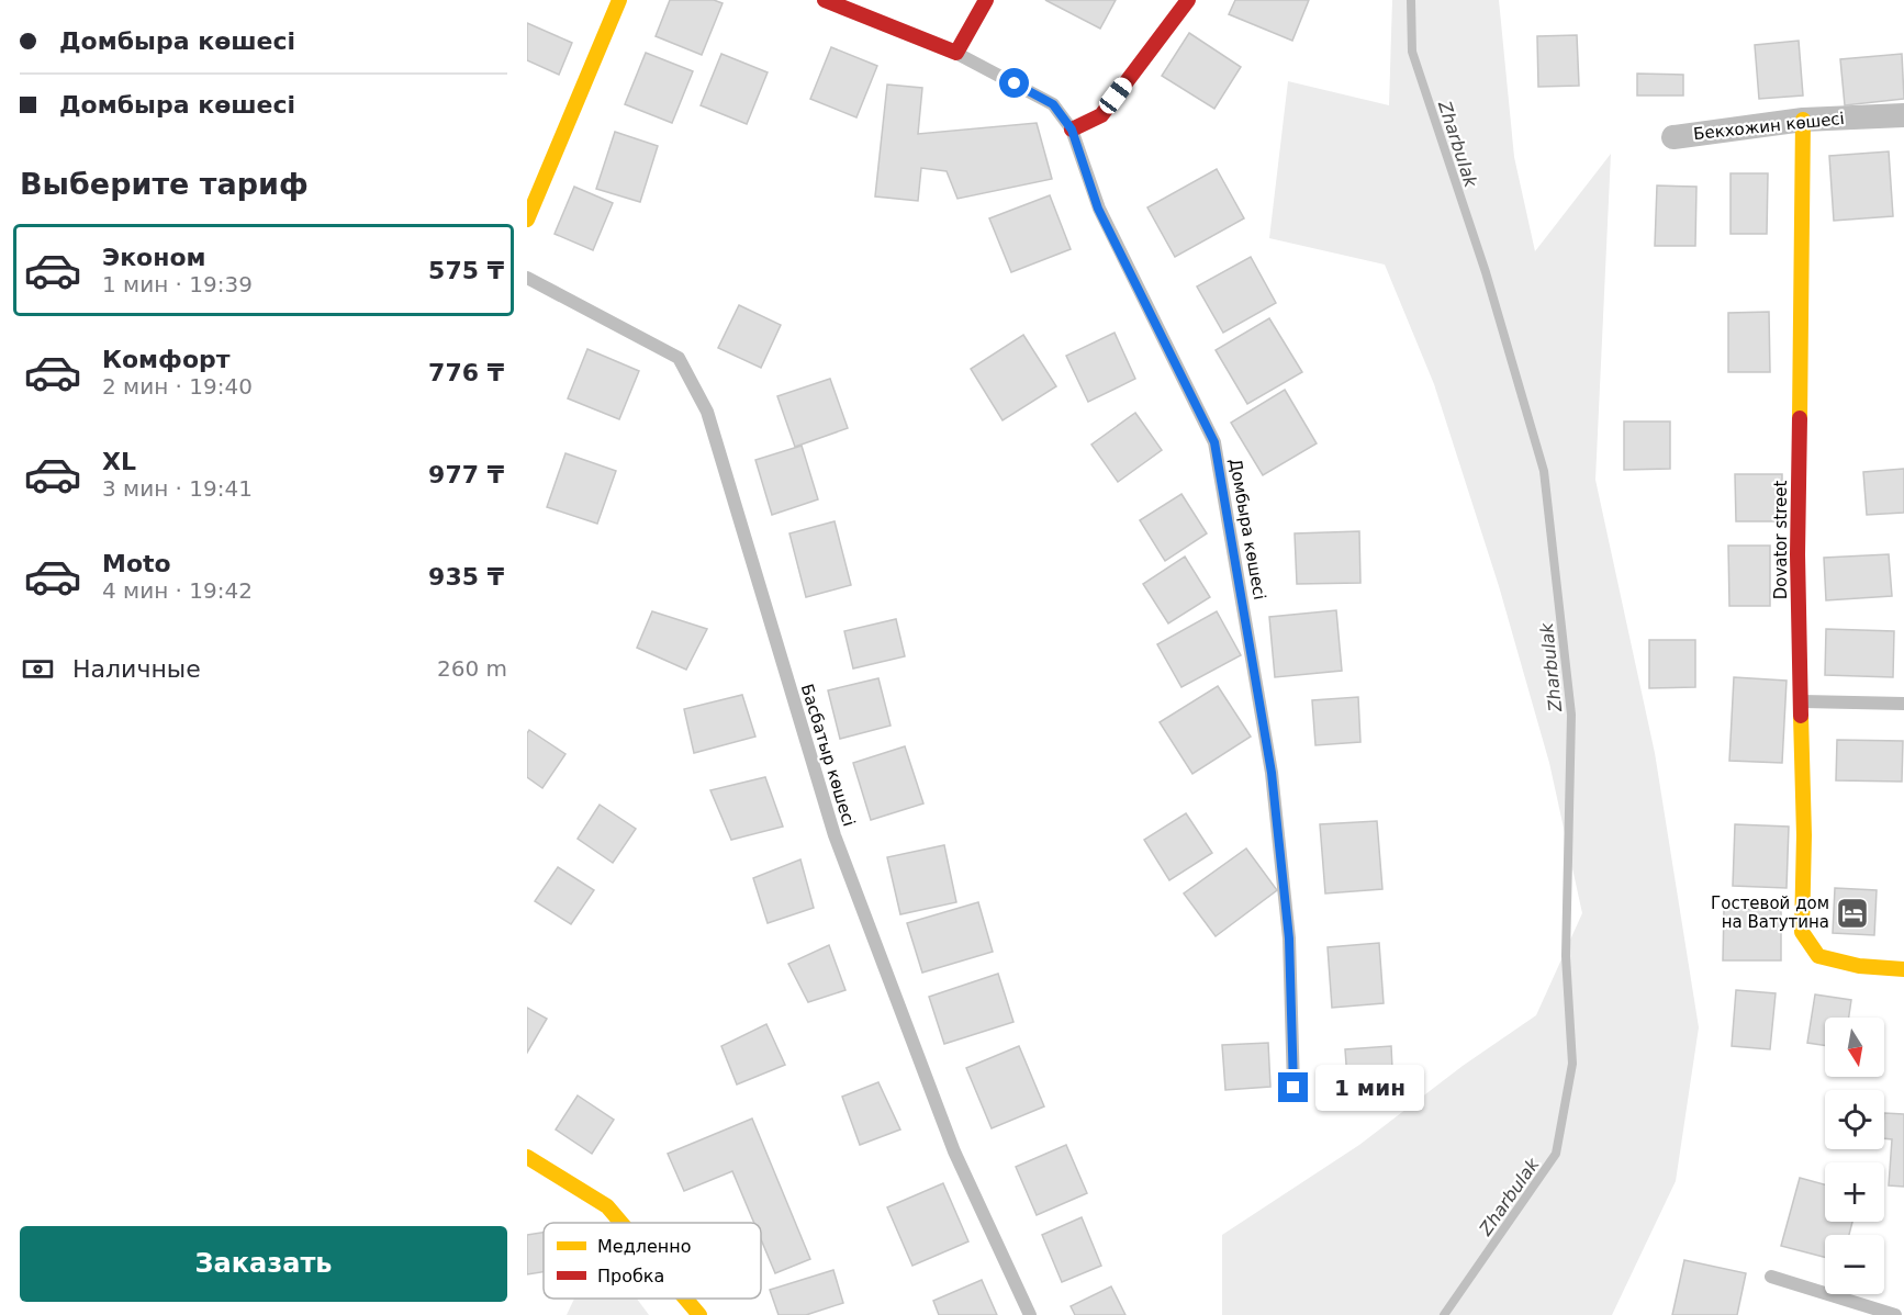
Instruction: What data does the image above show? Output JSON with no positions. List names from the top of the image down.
{
  "streets": {
    "street": ["Бекхожин көшесі", "Домбыра көшесі", "Dovator street"],
    "lane": ["Басбатыр көшесі"]
  },
  "crossings": [
    ["Бекхожин көшесі", "Dovator street"]
  ],
  "water": ["Zharbulak"],
  "places": {
    "hotel": ["Гостевой дом на Ватутина"]
  },
  "legend": ["Медленно", "Пробка"],
  "north": "bottom",
  "page": {
    "banner": ["Домбыра көшесі", "Домбыра көшесі"],
    "heading": "Выберите тариф",
    "list": [
      {
        "name": "Эконом",
        "note": "1 мин · 19:39",
        "value": "575 ₸"
      },
      {
        "name": "Комфорт",
        "note": "2 мин · 19:40",
        "value": "776 ₸"
      },
      {
        "name": "XL",
        "note": "3 мин · 19:41",
        "value": "977 ₸"
      },
      {
        "name": "Moto",
        "note": "4 мин · 19:42",
        "value": "935 ₸"
      }
    ],
    "pay": ["Наличные", "260 m"],
    "map_buttons": ["+", "−"],
    "bubble": "1 мин",
    "buttons": "Заказать"
  }
}
